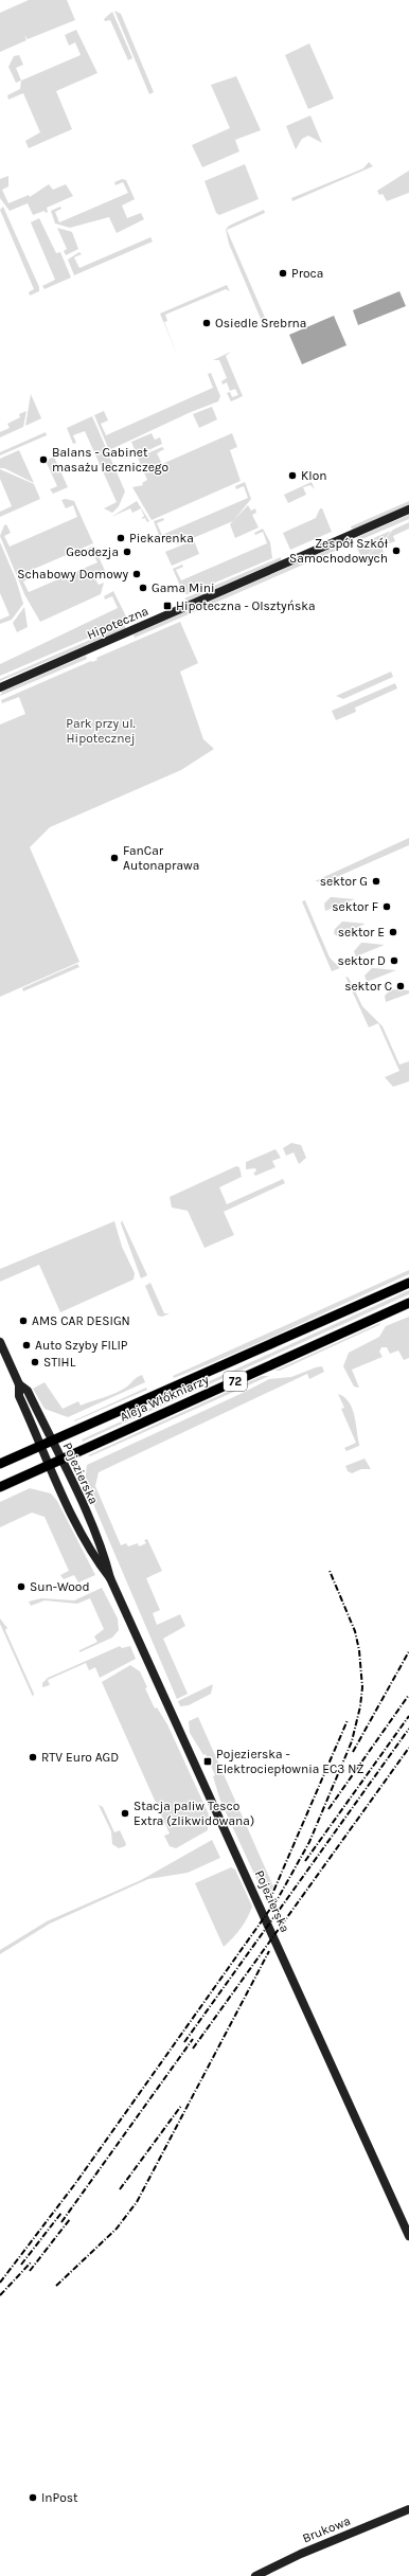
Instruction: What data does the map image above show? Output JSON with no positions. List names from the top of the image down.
{
  "streets": {
    "main road": ["72", "Aleja Włókniarzy"],
    "street": ["Hipoteczna", "Pojezierska", "Brukowa"]
  },
  "crossings": [
    ["Aleja Włókniarzy", "Pojezierska"]
  ],
  "parks": ["Park przy ul. Hipotecznej"],
  "places": {
    "other": [
      "Proca",
      "Osiedle Srebrna",
      "Balans - Gabinet masażu leczniczego",
      "Klon",
      "Piekarenka",
      "Zespół Szkół Samochodowych",
      "Geodezja",
      "Schabowy Domowy",
      "Gama Mini",
      "FanCar Autonaprawa",
      "sektor G",
      "sektor F",
      "sektor E",
      "sektor D",
      "sektor C",
      "AMS CAR DESIGN",
      "Auto Szyby FILIP",
      "STIHL",
      "Sun-Wood",
      "RTV Euro AGD",
      "Stacja paliw Tesco Extra (zlikwidowana)",
      "InPost"
    ],
    "transit": ["Hipoteczna - Olsztyńska", "Pojezierska - Elektrociepłownia EC3 NŻ"]
  }
}
